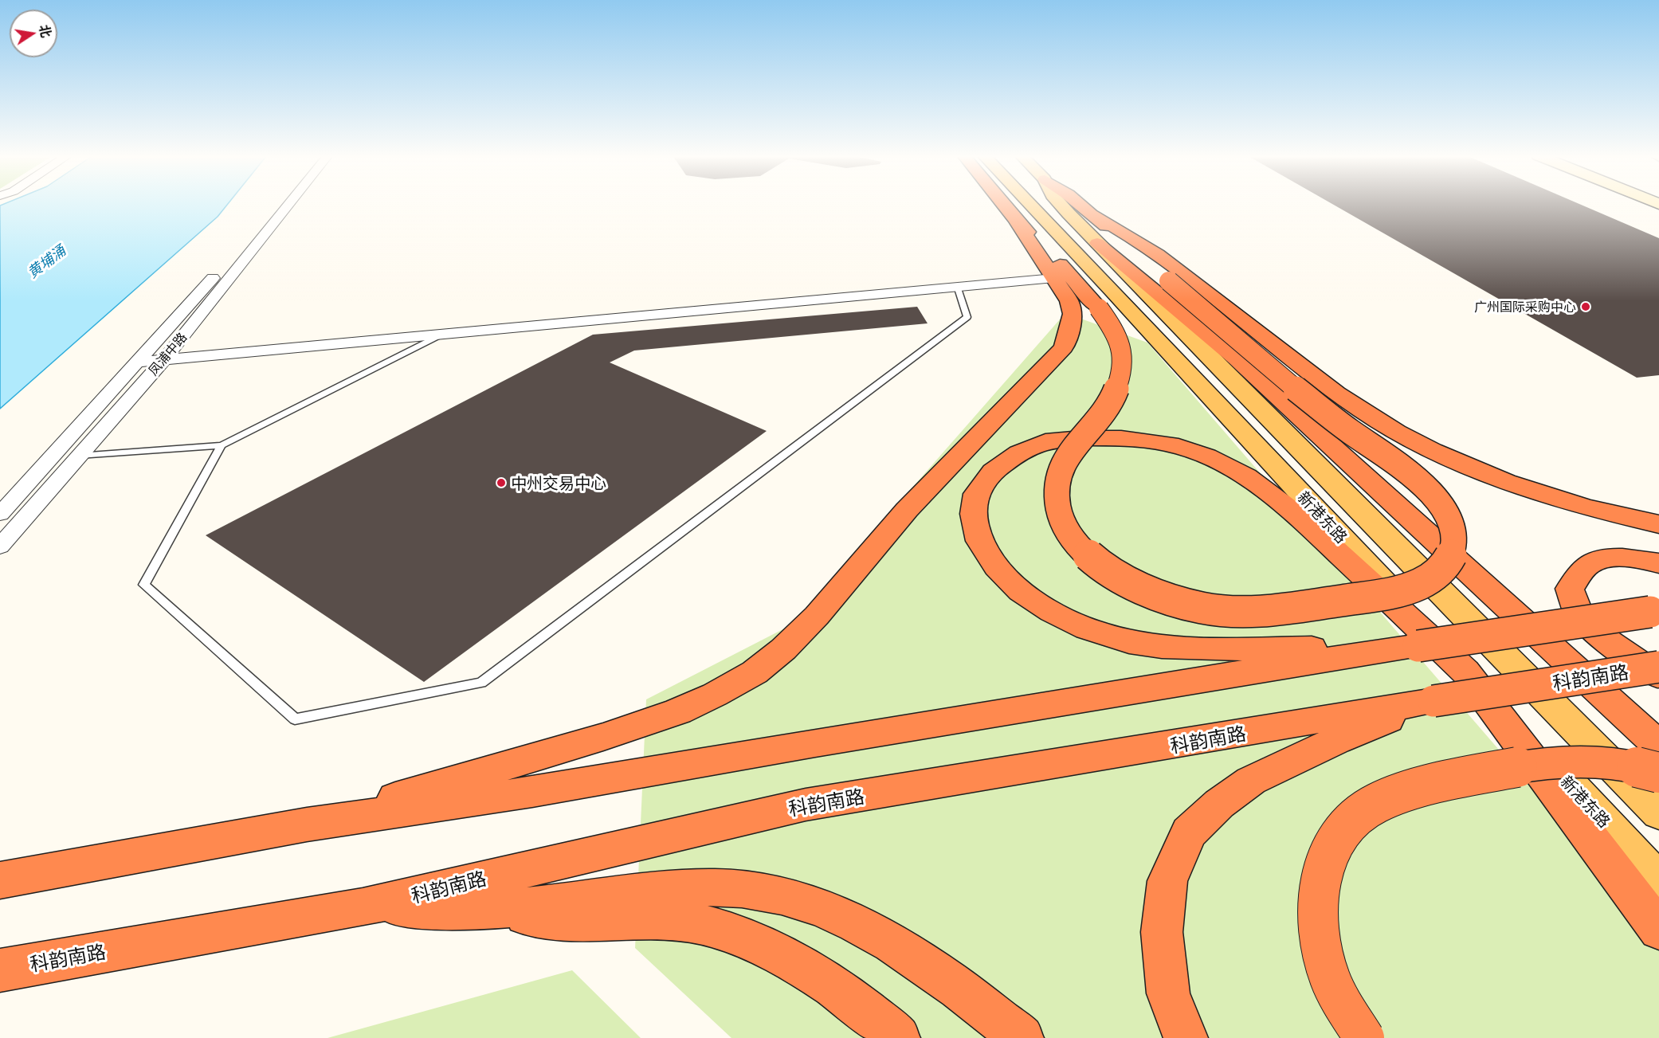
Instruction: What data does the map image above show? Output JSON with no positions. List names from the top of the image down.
{
  "streets": {
    "highway": ["科韵南路"],
    "main road": ["新港东路"],
    "street": ["凤浦中路"]
  },
  "water": ["黄埔涌"],
  "places": ["广州国际采购中心", "中州交易中心"],
  "north": "right"
}
